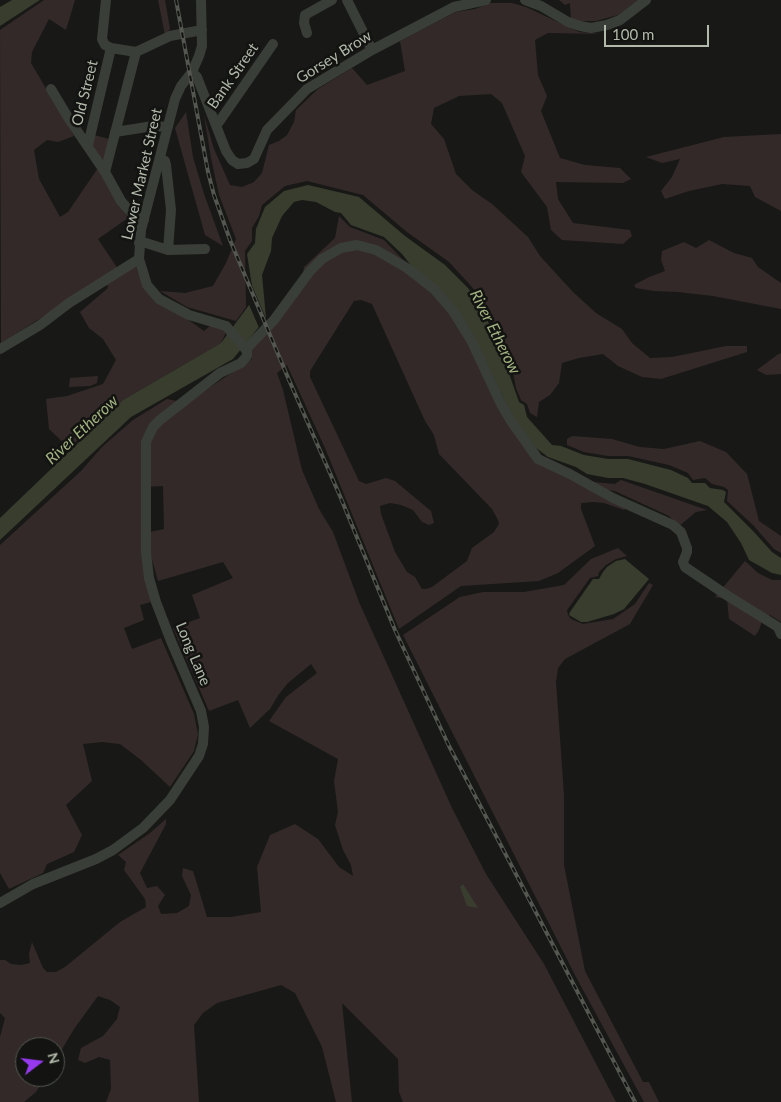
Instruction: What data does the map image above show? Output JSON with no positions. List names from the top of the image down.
{
  "streets": {
    "street": [
      "Gorsey Brow",
      "Bank Street",
      "Old Street",
      "Lower Market Street",
      "Long Lane"
    ]
  },
  "crossings": [
    ["Gorsey Brow", "Bank Street"],
    ["Gorsey Brow", "Lower Market Street"],
    ["Lower Market Street", "Long Lane"]
  ],
  "water": ["River Etherow"],
  "scale_bar": "100 m",
  "north": "right"
}
